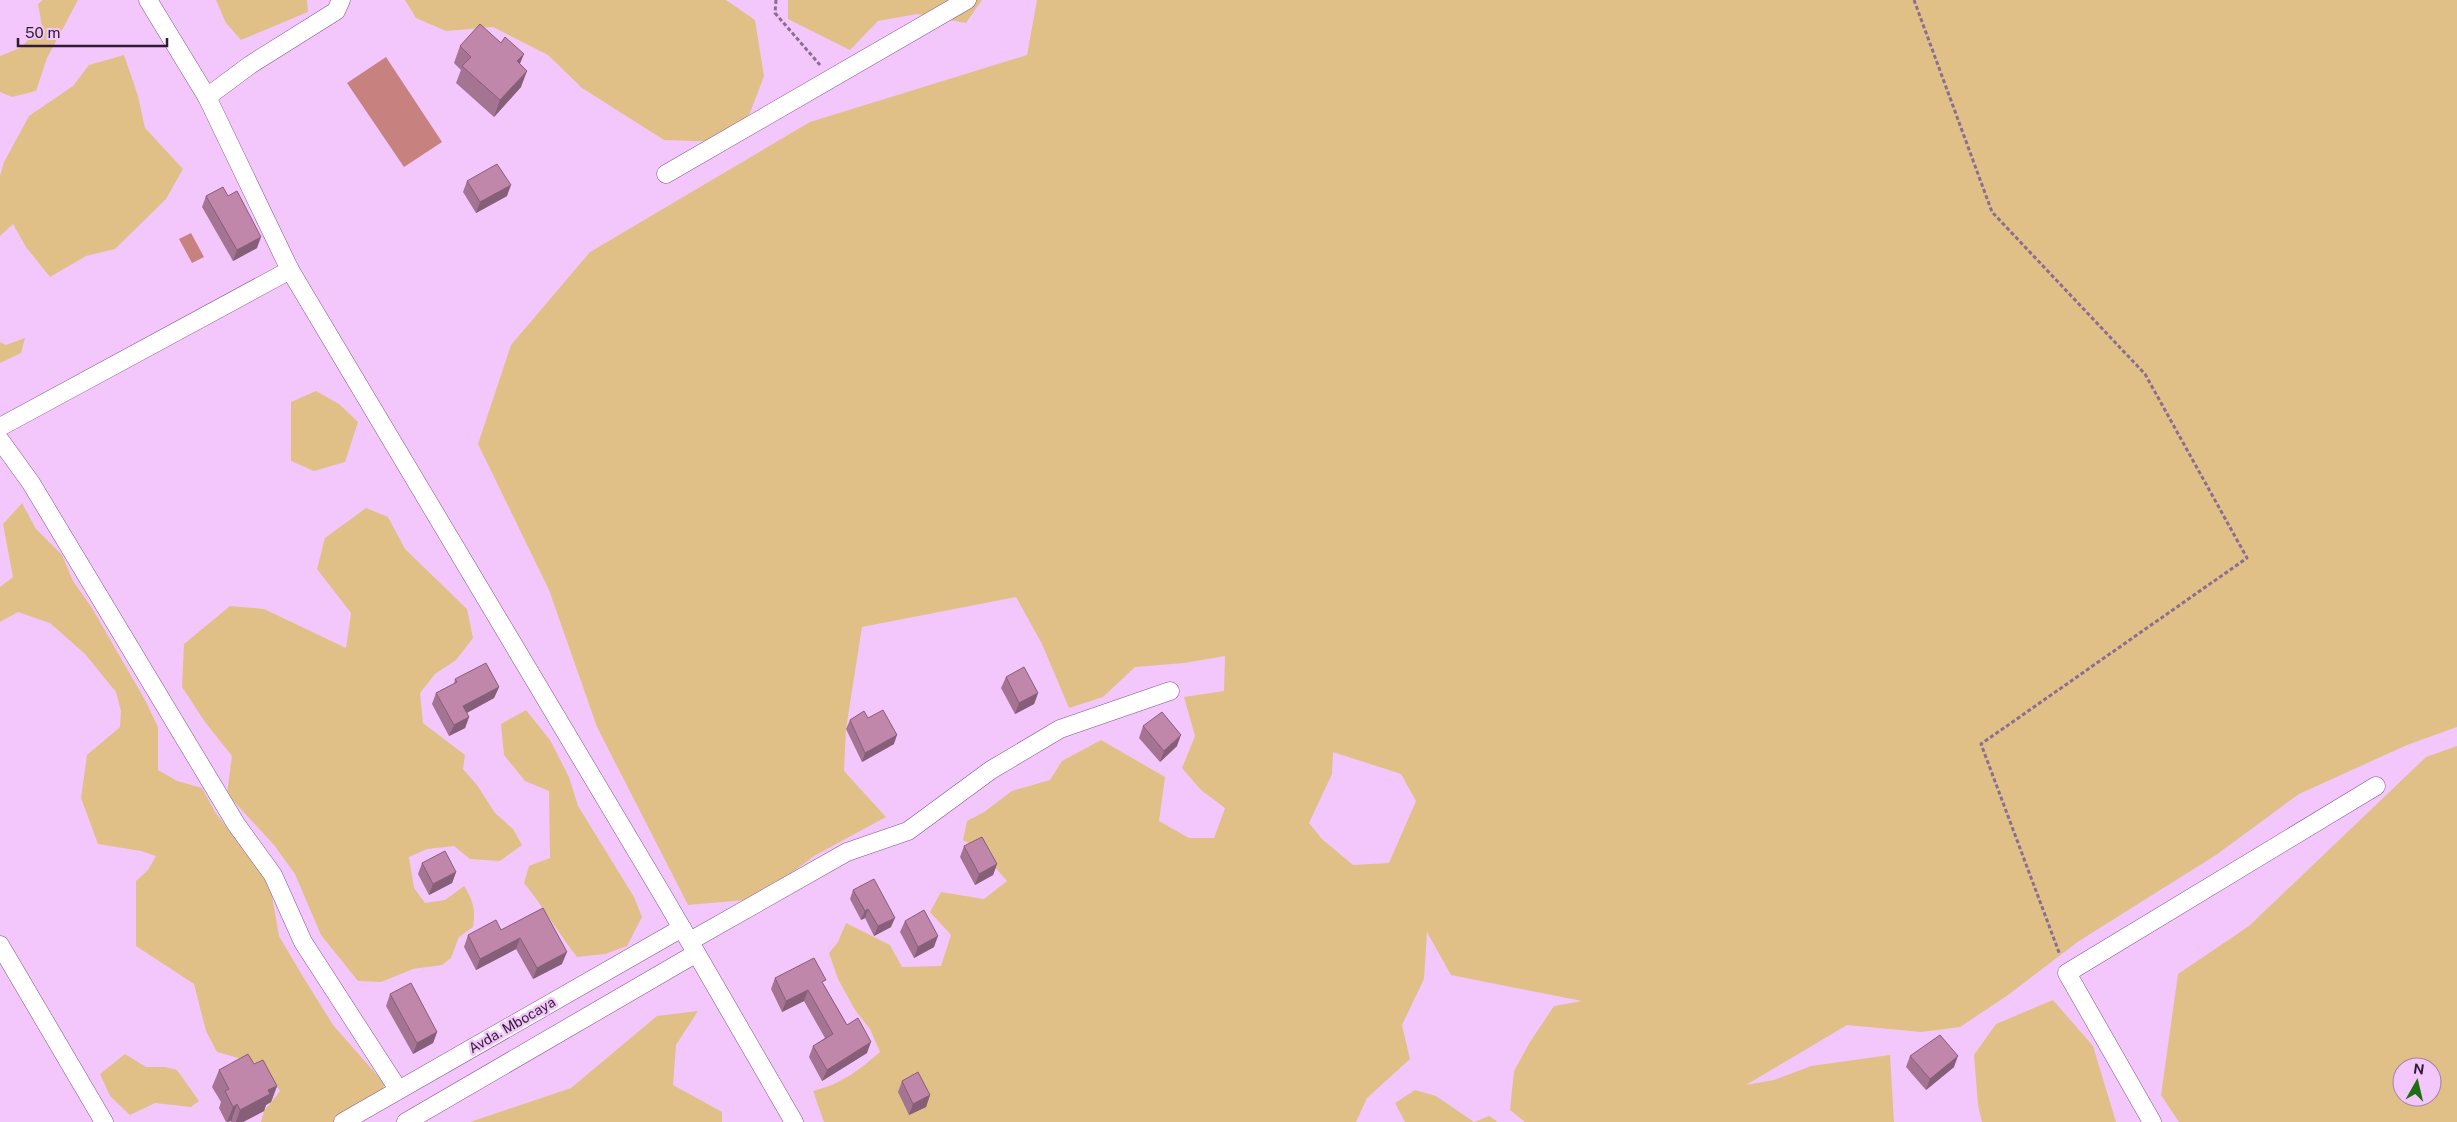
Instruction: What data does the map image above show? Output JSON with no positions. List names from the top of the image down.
{
  "streets": {
    "street": ["Avda. Mbocaya"]
  },
  "scale_bar": "50 m",
  "north": "top"
}
